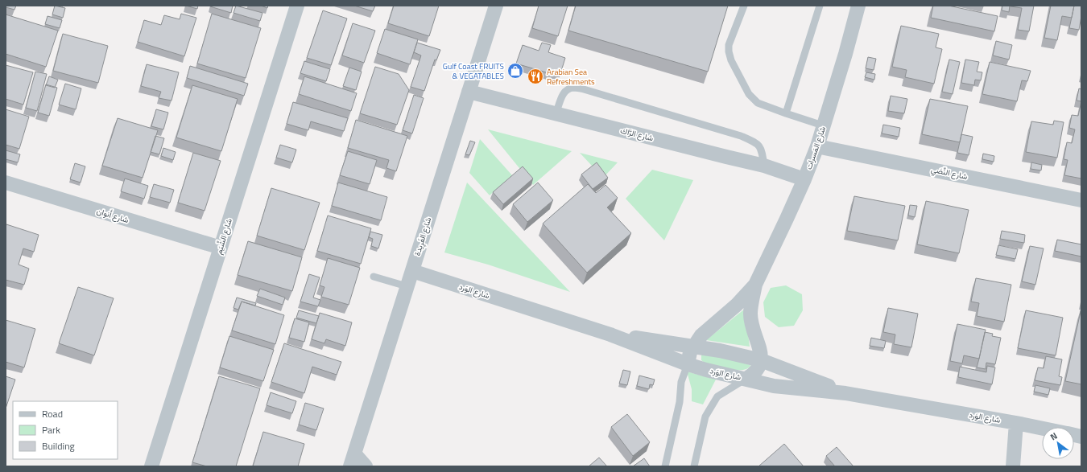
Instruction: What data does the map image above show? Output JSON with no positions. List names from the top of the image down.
{
  "streets": {
    "street": [
      "شارع الرَّاك",
      "شارع المَسرات",
      "شارع النِّصَي",
      "شارع أَنوان",
      "شارع الشِّيَم",
      "شارع الفَرِيدة",
      "شارع الوَرد"
    ]
  },
  "crossings": [
    ["شارع الرَّاك", "شارع المَسرات"],
    ["شارع الرَّاك", "شارع الفَرِيدة"],
    ["شارع المَسرات", "شارع النِّصَي"],
    ["شارع المَسرات", "شارع الوَرد"],
    ["شارع أَنوان", "شارع الشِّيَم"],
    ["شارع الفَرِيدة", "شارع الوَرد"]
  ],
  "places": {
    "shop": ["Gulf Coast FRUITS & VEGATABLES"],
    "restaurant": ["Arabian Sea Refreshments"]
  },
  "legend": ["Road", "Park", "Building"],
  "north": "top left"
}
